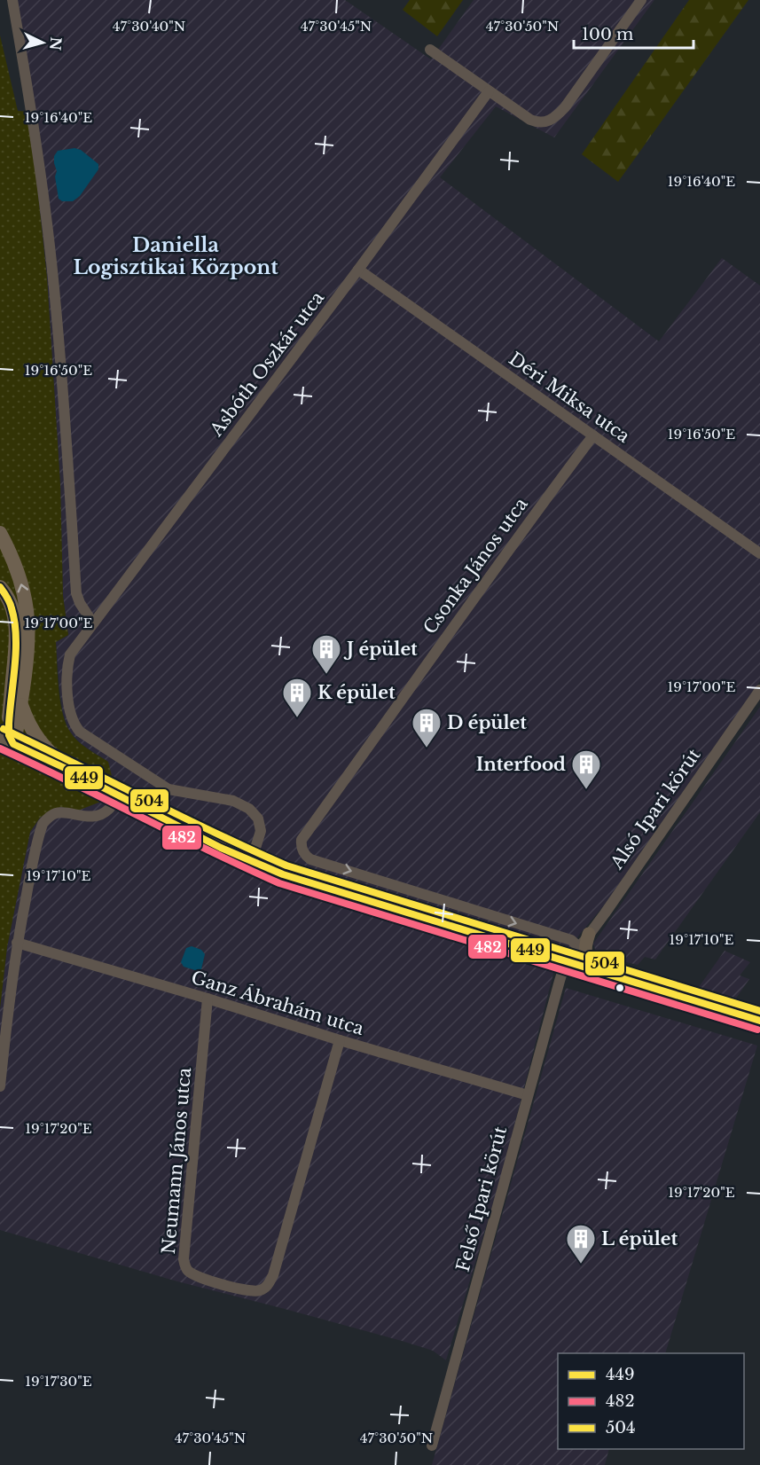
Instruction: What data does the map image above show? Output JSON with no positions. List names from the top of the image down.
{
  "streets": {
    "street": [
      "Asbóth Oszkár utca",
      "Déri Miksa utca",
      "Csonka János utca",
      "Alsó Ipari körút",
      "Ganz Ábrahám utca",
      "Neumann János utca",
      "Felső Ipari körút"
    ]
  },
  "crossings": [
    ["Asbóth Oszkár utca", "Déri Miksa utca"],
    ["Déri Miksa utca", "Csonka János utca"],
    ["Csonka János utca", "Alsó Ipari körút"],
    ["Alsó Ipari körút", "Felső Ipari körút"],
    ["Ganz Ábrahám utca", "Neumann János utca"],
    ["Ganz Ábrahám utca", "Felső Ipari körút"]
  ],
  "districts": ["Daniella Logisztikai Központ"],
  "places": {
    "building": [
      "J épület",
      "K épület",
      "D épület",
      "Interfood",
      "L épület"
    ]
  },
  "lines": ["transit line 449", "transit line 504", "transit line 482"],
  "legend": ["449", "482", "504"],
  "scale_bar": "100 m",
  "north": "right",
  "coordinates": [
    "47°30'40\"N",
    "47°30'45\"N",
    "47°30'50\"N",
    "19°16'40\"E",
    "19°16'50\"E",
    "19°17'00\"E",
    "19°17'10\"E",
    "19°17'20\"E",
    "19°17'30\"E"
  ]
}
